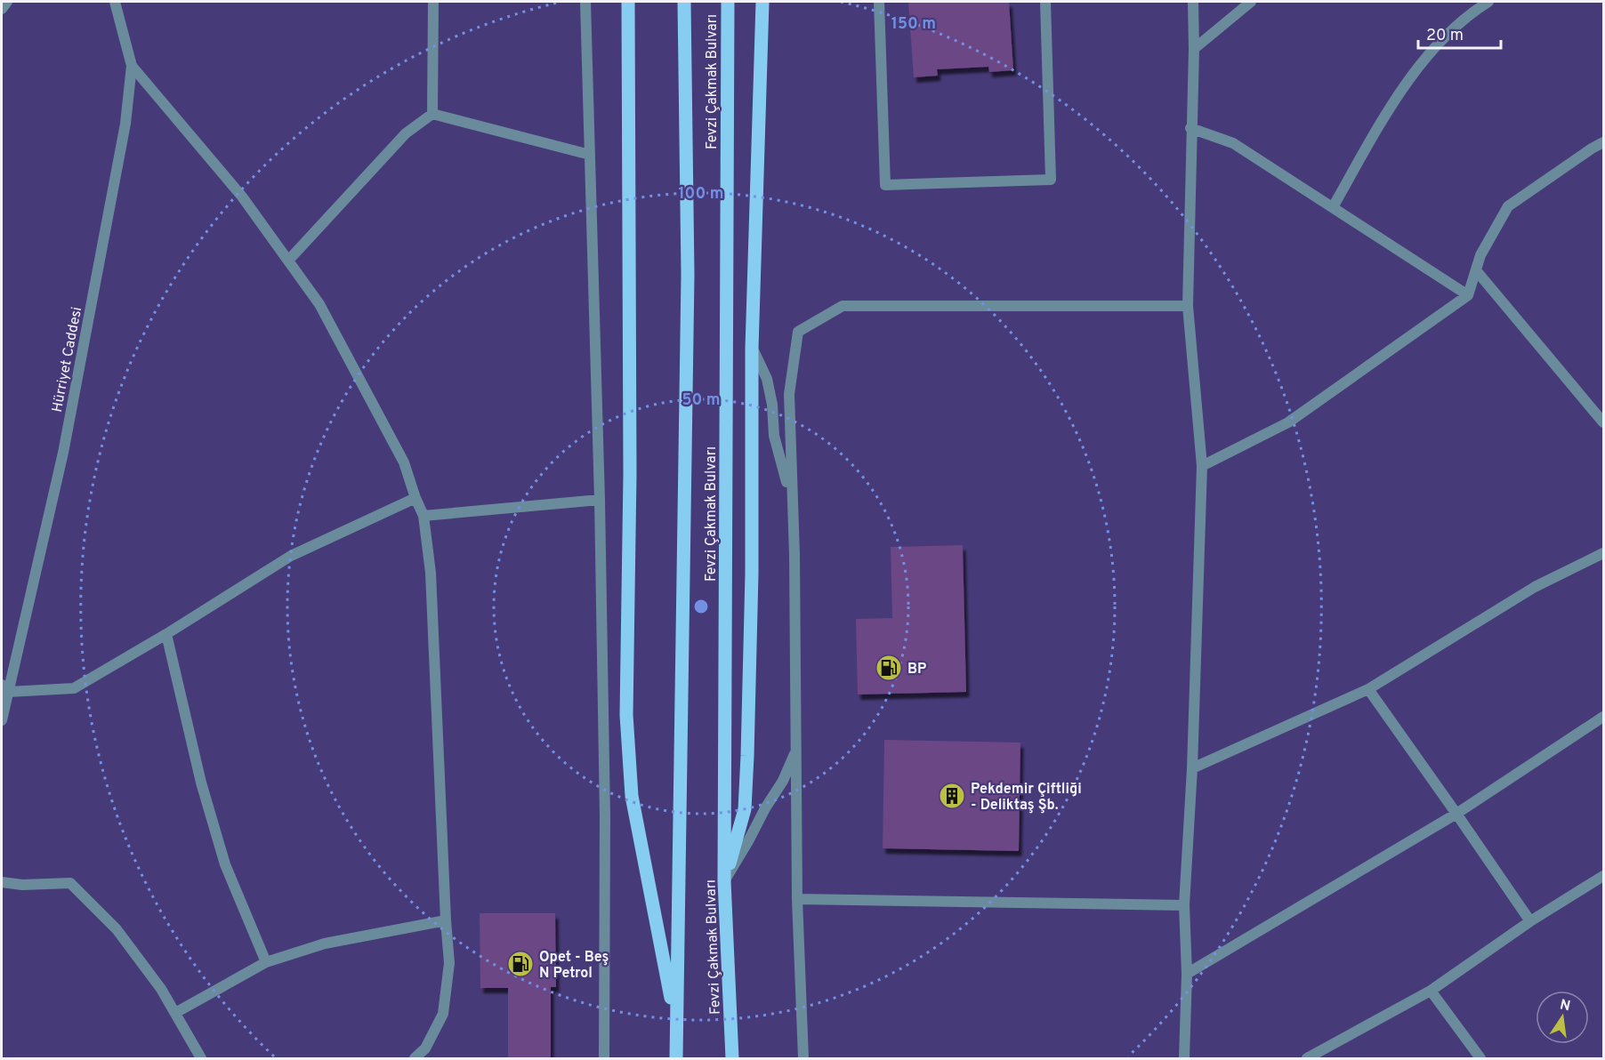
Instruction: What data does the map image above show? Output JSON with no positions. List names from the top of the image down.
{
  "streets": {
    "main road": ["Fevzi Çakmak Bulvarı"],
    "street": ["Hürriyet Caddesi"]
  },
  "places": {
    "fuel station": ["BP", "Opet - Beş N Petrol"],
    "building": ["Pekdemir Çiftliği - Deliktaş Şb."]
  },
  "scale_bar": "20 m",
  "north": "top",
  "rings": ["150 m", "100 m", "50 m"]
}
